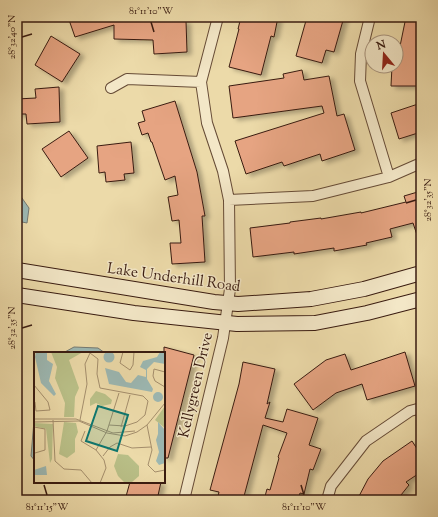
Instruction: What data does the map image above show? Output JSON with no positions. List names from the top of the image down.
{
  "streets": {
    "street": ["Lake Underhill Road", "Kellygreen Drive"]
  },
  "crossings": [
    ["Lake Underhill Road", "Kellygreen Drive"]
  ],
  "north": "top",
  "coordinates": [
    "81°11'10\"W",
    "28°32'40\"N",
    "28°32'35\"N",
    "81°11'15\"W"
  ]
}
